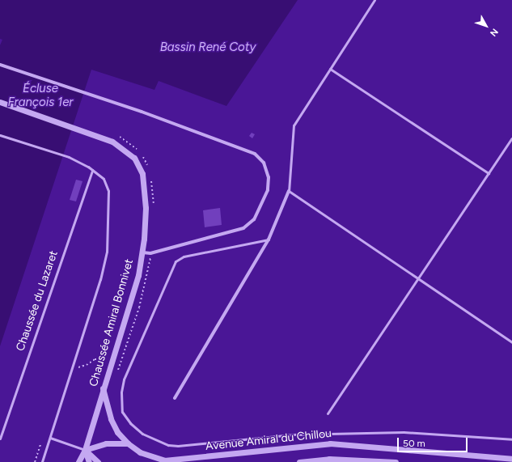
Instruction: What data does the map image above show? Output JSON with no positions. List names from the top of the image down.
{
  "streets": {
    "street": ["Chaussée Amiral Bonnivet", "Avenue Amiral du Chillou"],
    "lane": ["Chaussée du Lazaret"]
  },
  "crossings": [
    ["Chaussée Amiral Bonnivet", "Avenue Amiral du Chillou"]
  ],
  "water": ["Bassin René Coty", "Écluse François 1er"],
  "scale_bar": "50 m",
  "north": "bottom right"
}
